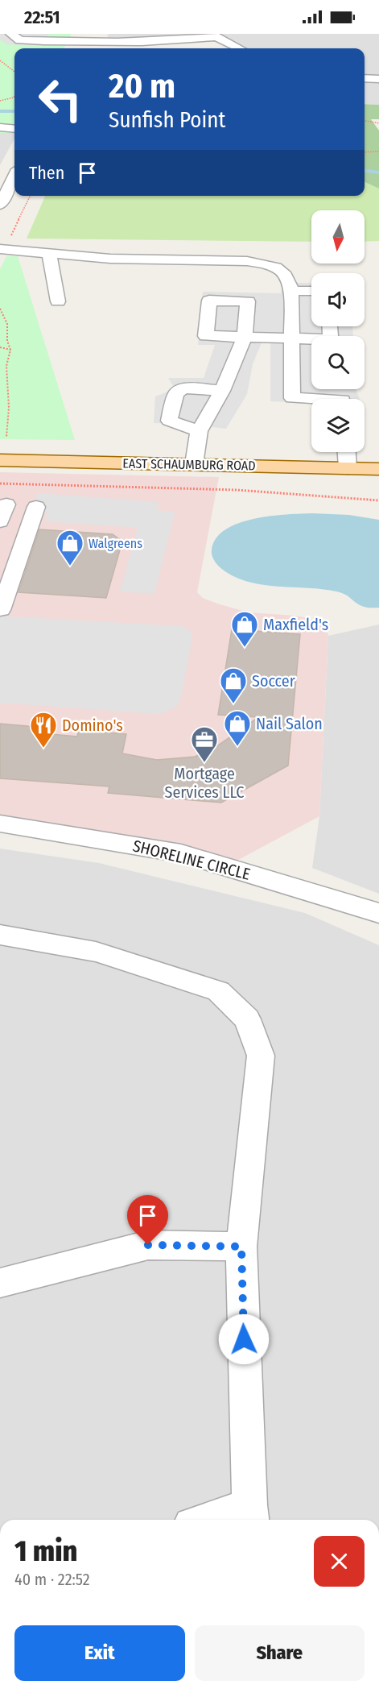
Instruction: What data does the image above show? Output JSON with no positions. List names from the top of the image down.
{
  "streets": {
    "main road": ["EAST SCHAUMBURG ROAD"],
    "street": ["SHORELINE CIRCLE"]
  },
  "places": {
    "shop": [
      "Walgreens",
      "Maxfield's",
      "Soccer",
      "Nail Salon"
    ],
    "restaurant": ["Domino's"],
    "office": ["Mortgage Services LLC"]
  },
  "north": "bottom",
  "page": {
    "status": "22:51",
    "turn": ["20 m", "Sunfish Point"],
    "then": "Then",
    "heading": ["1 min", "40 m · 22:52"],
    "buttons": ["Exit", "Share"]
  }
}
